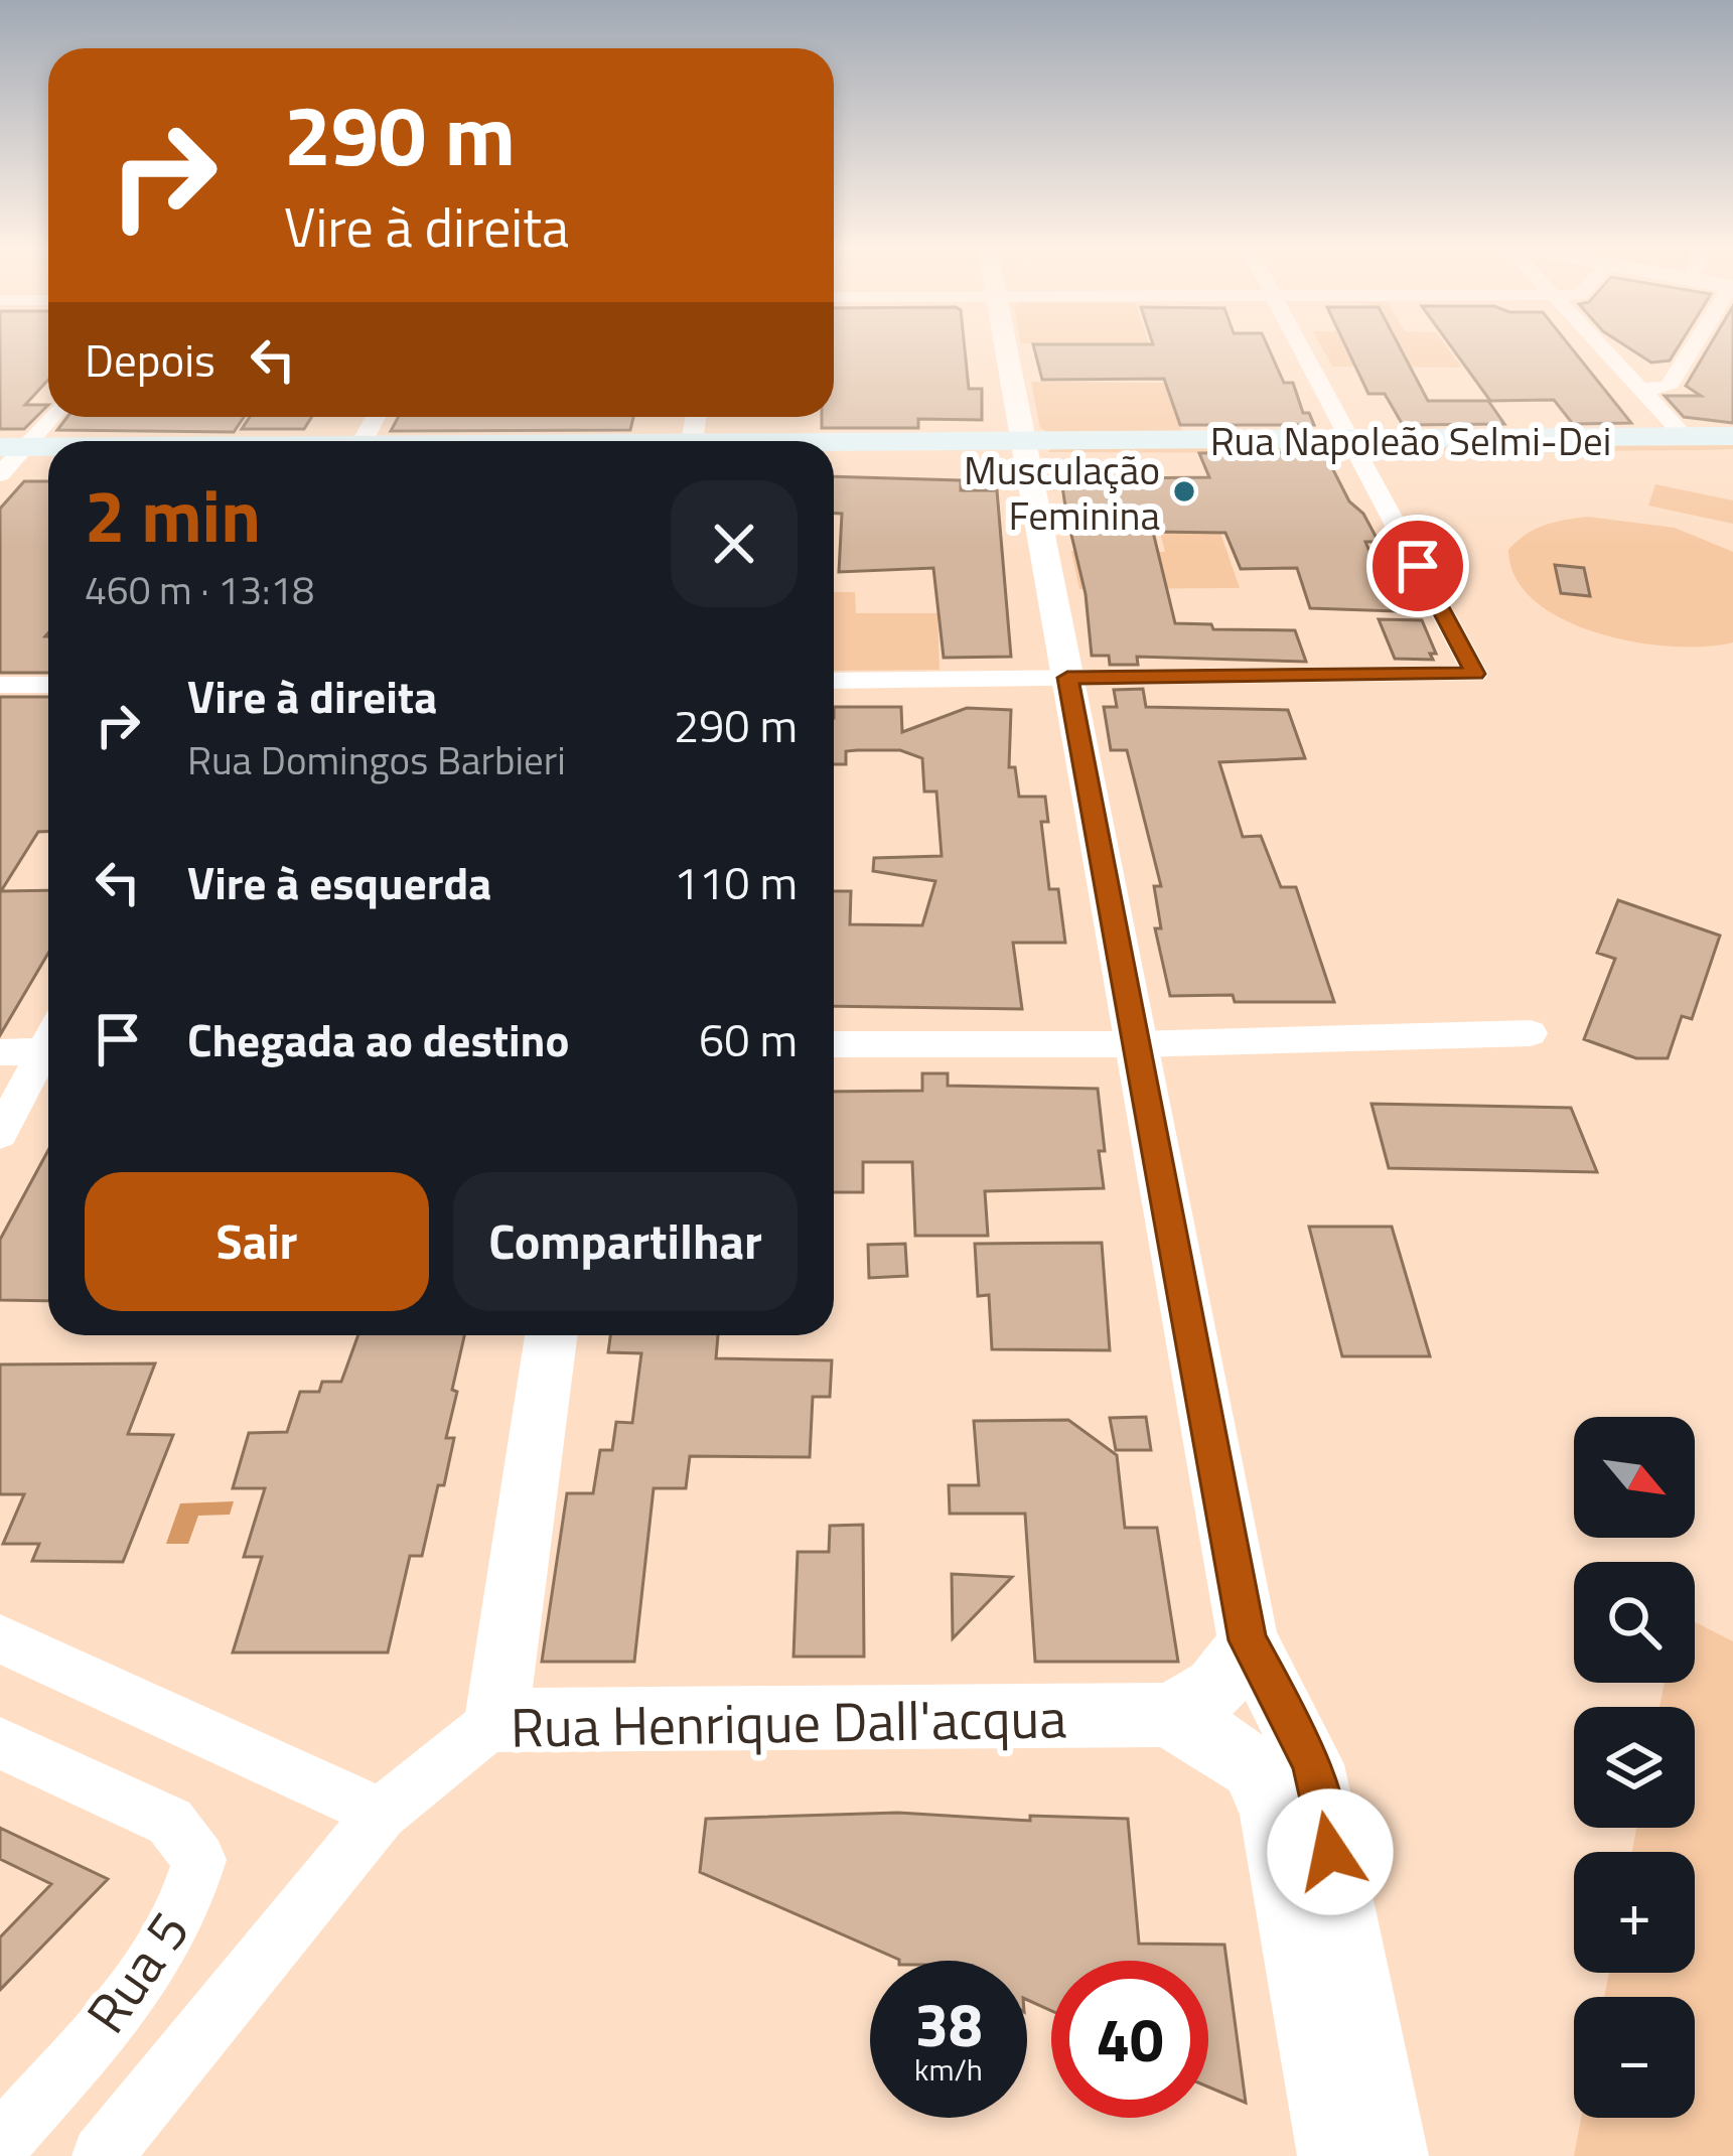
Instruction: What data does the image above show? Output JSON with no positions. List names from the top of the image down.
{
  "streets": {
    "main road": ["Rua Napoleão Selmi-Dei"],
    "street": ["Rua Henrique Dall'acqua", "Rua 5"]
  },
  "places": ["Musculação Feminina"],
  "north": "bottom right",
  "page": {
    "turn": ["290 m", "Vire à direita"],
    "then": "Depois",
    "heading": ["2 min", "460 m · 13:18"],
    "list": [
      {
        "name": "Vire à direita",
        "note": "Rua Domingos Barbieri",
        "value": "290 m"
      },
      {
        "name": "Vire à esquerda",
        "value": "110 m"
      },
      {
        "name": "Chegada ao destino",
        "value": "60 m"
      }
    ],
    "buttons": ["Sair", "Compartilhar"],
    "map_buttons": ["+", "−"],
    "speed": "38 km/h",
    "limit": "40"
  }
}
